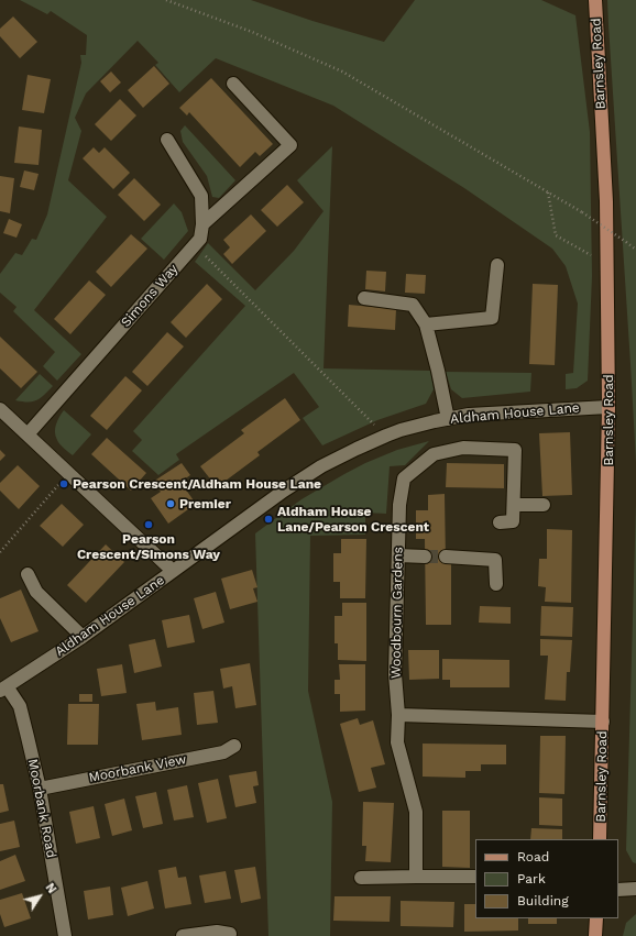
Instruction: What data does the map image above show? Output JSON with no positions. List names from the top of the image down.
{
  "streets": {
    "main road": ["Barnsley Road"],
    "street": [
      "Simons Way",
      "Aldham House Lane",
      "Woodbourn Gardens",
      "Moorbank View",
      "Moorbank Road"
    ]
  },
  "crossings": [
    ["Barnsley Road", "Aldham House Lane"],
    ["Aldham House Lane", "Moorbank Road"],
    ["Moorbank View", "Moorbank Road"]
  ],
  "places": [
    "Pearson Crescent/Aldham House Lane",
    "Premier",
    "Aldham House Lane/Pearson Crescent",
    "Pearson Crescent/Simons Way"
  ],
  "legend": ["Road", "Park", "Building"],
  "north": "top right"
}
